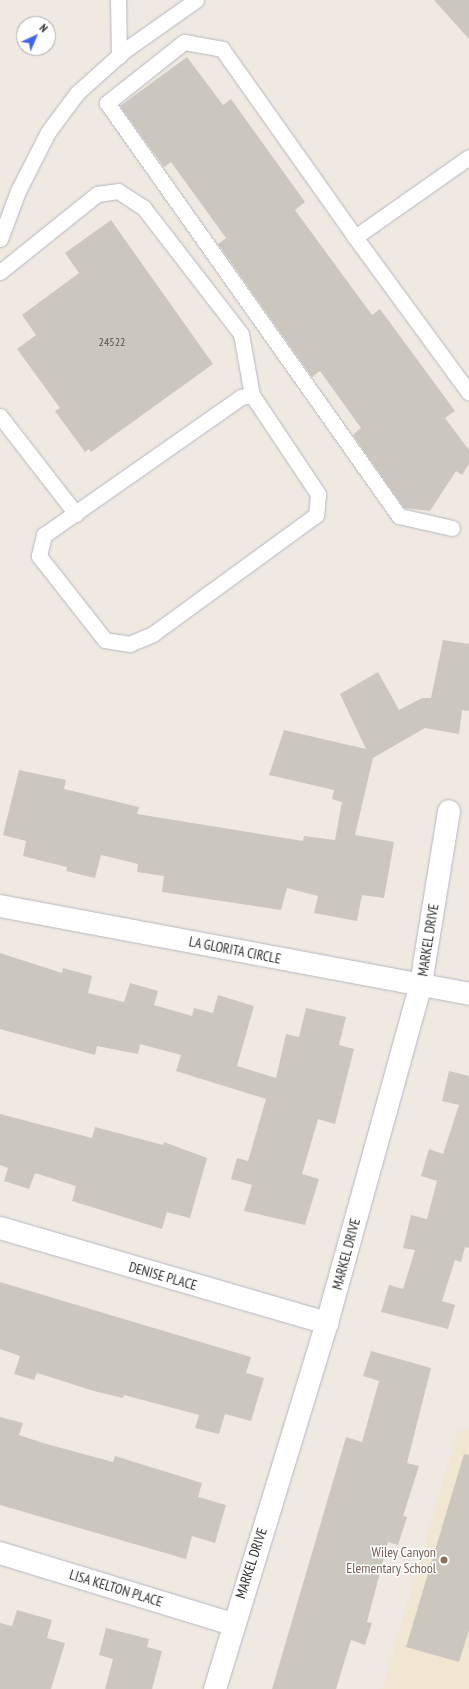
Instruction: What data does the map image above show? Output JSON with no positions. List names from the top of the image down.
{
  "streets": {
    "street": [
      "MARKEL DRIVE",
      "LA GLORITA CIRCLE",
      "DENISE PLACE",
      "LISA KELTON PLACE"
    ]
  },
  "crossings": [
    ["MARKEL DRIVE", "LA GLORITA CIRCLE"],
    ["MARKEL DRIVE", "DENISE PLACE"],
    ["MARKEL DRIVE", "LISA KELTON PLACE"]
  ],
  "places": ["Wiley Canyon Elementary School"],
  "house_numbers": ["24522"],
  "north": "top right"
}
